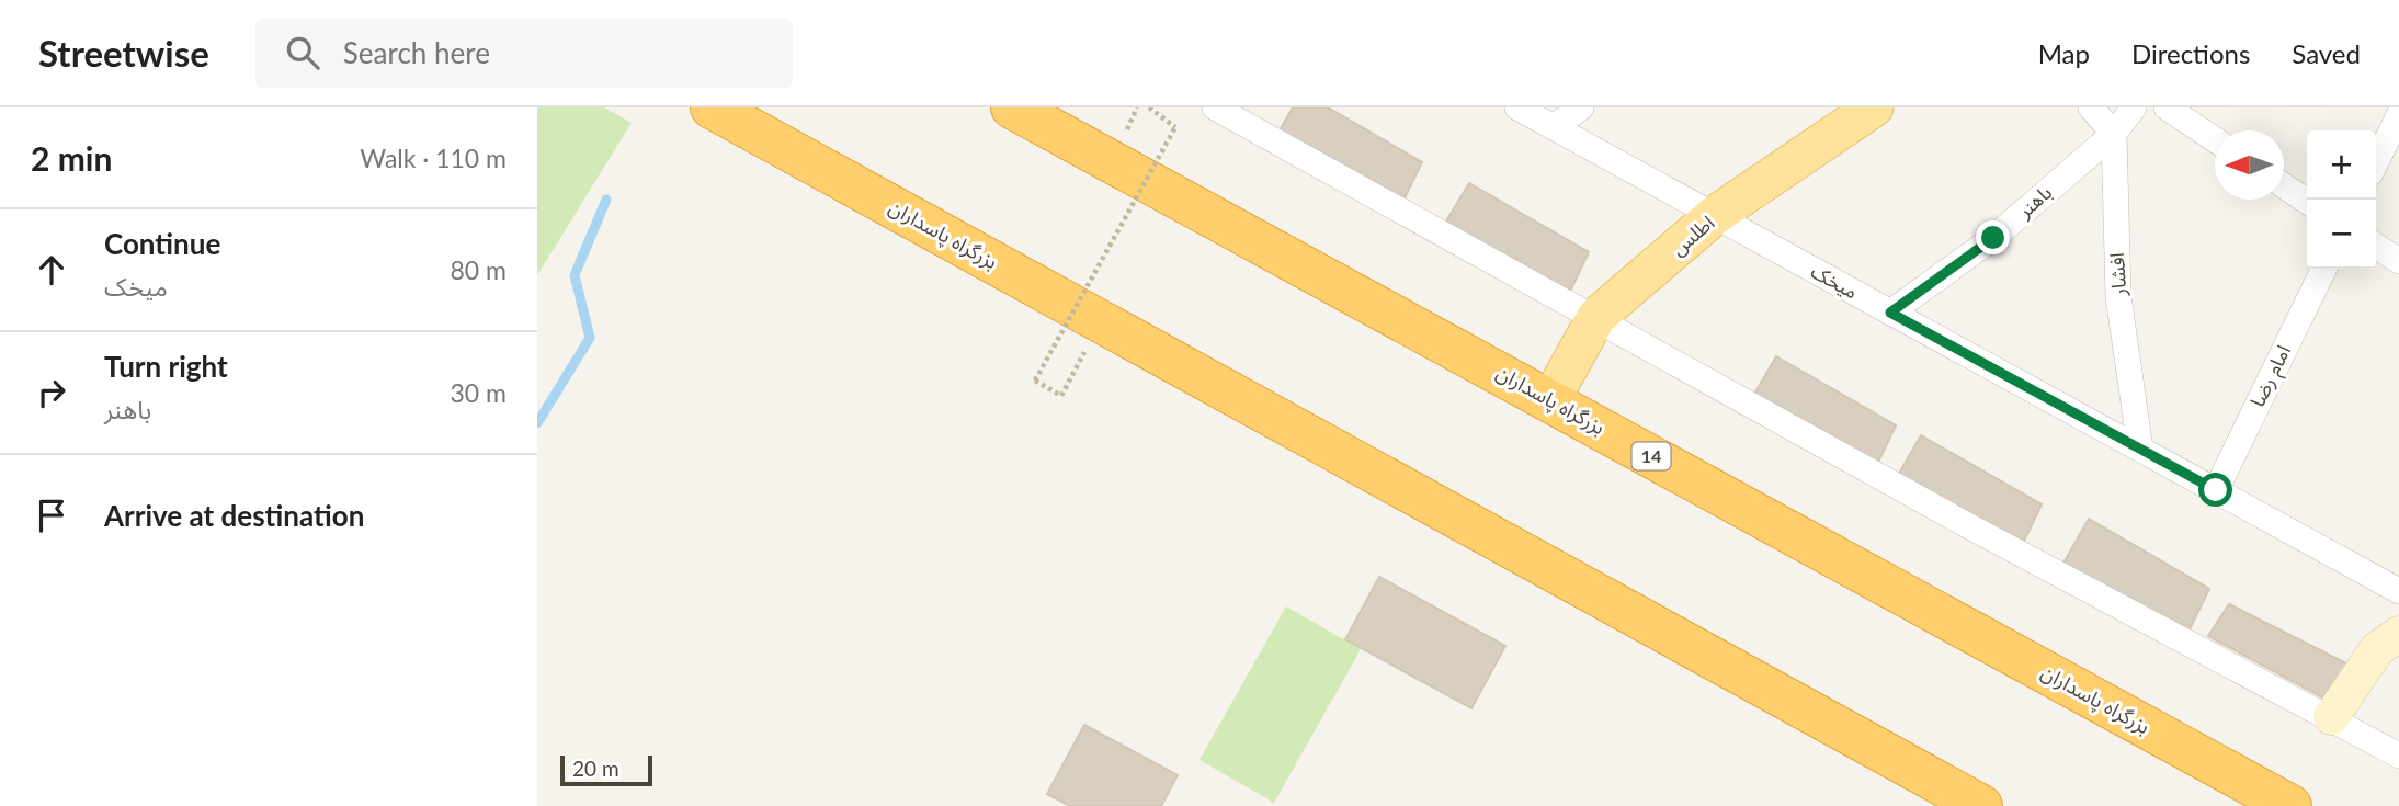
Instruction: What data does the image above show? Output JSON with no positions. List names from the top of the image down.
{
  "streets": {
    "highway": ["بزرگراه پاسداران", "14"],
    "main road": ["اطلس"],
    "street": [
      "باهنر",
      "افشار",
      "میخک",
      "امام رضا"
    ]
  },
  "crossings": [
    ["باهنر", "افشار"],
    ["باهنر", "میخک"],
    ["بزرگراه پاسداران", "اطلس"],
    ["اطلس", "میخک"],
    ["افشار", "میخک"],
    ["میخک", "امام رضا"]
  ],
  "scale_bar": "20 m",
  "north": "left",
  "page": {
    "header": "Streetwise",
    "search": "Search here",
    "nav": ["Map", "Directions", "Saved"],
    "heading": ["2 min", "Walk · 110 m"],
    "map_buttons": ["+", "−"],
    "list": [
      ["Continue", "میخک", "80 m"],
      ["Turn right", "باهنر", "30 m"],
      "Arrive at destination"
    ],
    "scale": "20 m"
  }
}
